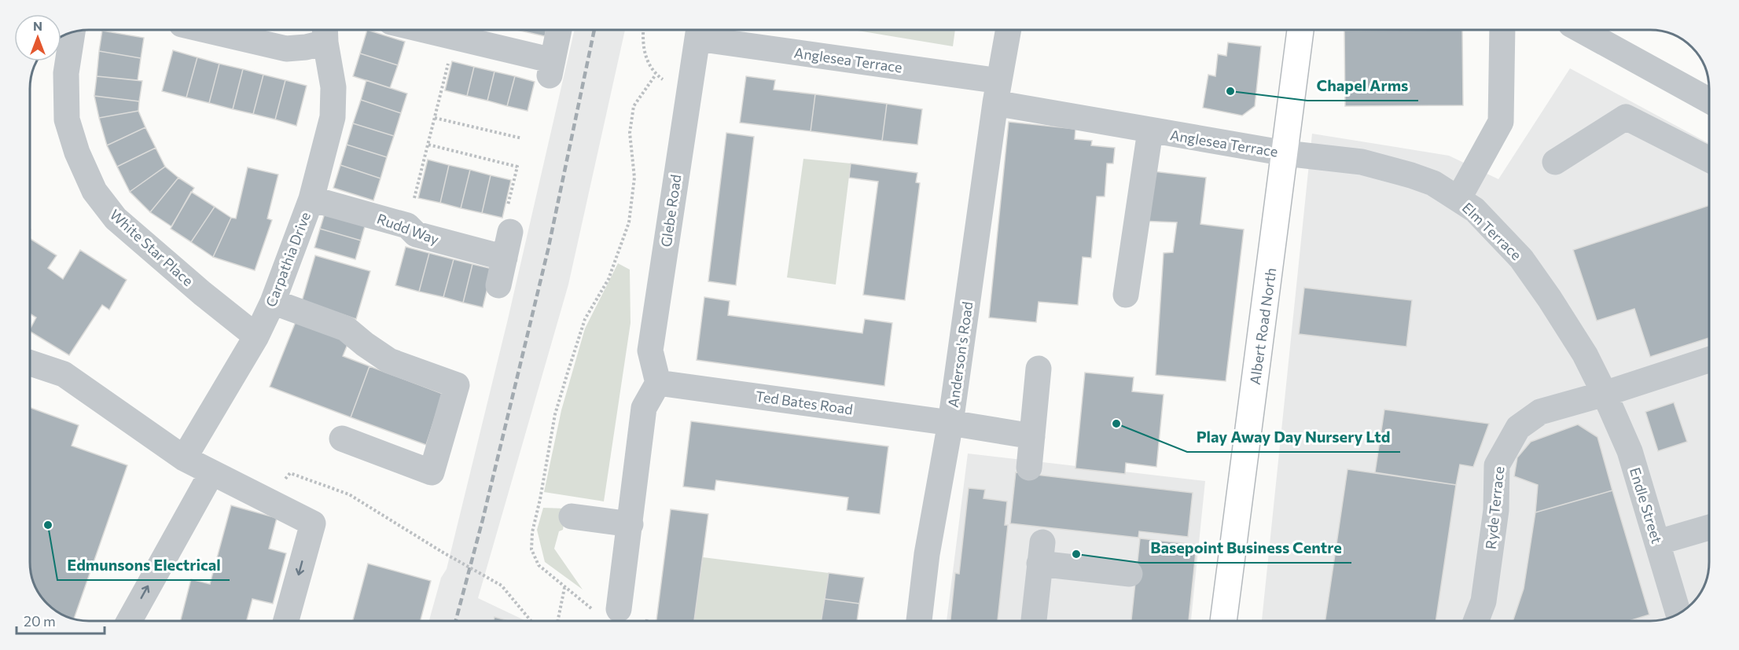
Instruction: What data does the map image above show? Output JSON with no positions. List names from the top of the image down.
{
  "streets": {
    "main road": ["Albert Road North"],
    "street": [
      "Anglesea Terrace",
      "Glebe Road",
      "Rudd Way",
      "Elm Terrace",
      "White Star Place",
      "Carpathia Drive",
      "Anderson's Road",
      "Ted Bates Road",
      "Endle Street",
      "Ryde Terrace"
    ]
  },
  "crossings": [
    ["Anglesea Terrace", "Glebe Road"],
    ["Anglesea Terrace", "Elm Terrace"],
    ["Anglesea Terrace", "Albert Road North"],
    ["Anglesea Terrace", "Anderson's Road"],
    ["Glebe Road", "Ted Bates Road"],
    ["Rudd Way", "Carpathia Drive"],
    ["Elm Terrace", "Albert Road North"],
    ["Elm Terrace", "Endle Street"],
    ["Elm Terrace", "Ryde Terrace"],
    ["White Star Place", "Carpathia Drive"],
    ["Anderson's Road", "Ted Bates Road"],
    ["Endle Street", "Ryde Terrace"]
  ],
  "places": [
    "Chapel Arms",
    "Play Away Day Nursery Ltd",
    "Edmunsons Electrical",
    "Basepoint Business Centre"
  ],
  "scale_bar": "20 m",
  "north": "top"
}
